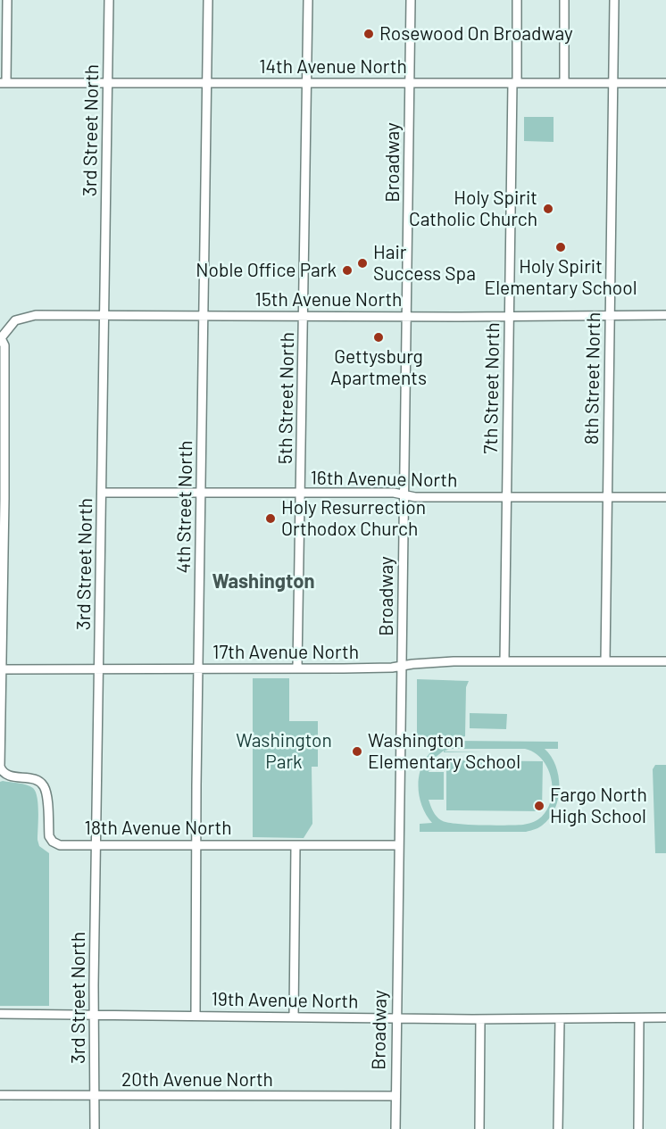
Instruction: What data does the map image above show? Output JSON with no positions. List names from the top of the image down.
{
  "streets": {
    "street": [
      "14th Avenue North",
      "3rd Street North",
      "Broadway",
      "15th Avenue North",
      "8th Street North",
      "7th Street North",
      "5th Street North",
      "16th Avenue North",
      "4th Street North",
      "17th Avenue North",
      "18th Avenue North",
      "19th Avenue North",
      "20th Avenue North"
    ]
  },
  "crossings": [
    ["14th Avenue North", "3rd Street North"],
    ["14th Avenue North", "Broadway"],
    ["14th Avenue North", "8th Street North"],
    ["14th Avenue North", "7th Street North"],
    ["14th Avenue North", "5th Street North"],
    ["14th Avenue North", "4th Street North"],
    ["3rd Street North", "15th Avenue North"],
    ["3rd Street North", "16th Avenue North"],
    ["3rd Street North", "17th Avenue North"],
    ["3rd Street North", "18th Avenue North"],
    ["3rd Street North", "19th Avenue North"],
    ["3rd Street North", "20th Avenue North"],
    ["Broadway", "15th Avenue North"],
    ["Broadway", "16th Avenue North"],
    ["Broadway", "17th Avenue North"],
    ["Broadway", "18th Avenue North"],
    ["Broadway", "19th Avenue North"],
    ["Broadway", "20th Avenue North"],
    ["15th Avenue North", "8th Street North"],
    ["15th Avenue North", "7th Street North"],
    ["15th Avenue North", "5th Street North"],
    ["15th Avenue North", "4th Street North"],
    ["8th Street North", "16th Avenue North"],
    ["8th Street North", "17th Avenue North"],
    ["7th Street North", "16th Avenue North"],
    ["7th Street North", "17th Avenue North"],
    ["5th Street North", "16th Avenue North"],
    ["5th Street North", "17th Avenue North"],
    ["16th Avenue North", "4th Street North"],
    ["4th Street North", "17th Avenue North"],
    ["4th Street North", "18th Avenue North"],
    ["4th Street North", "19th Avenue North"]
  ],
  "districts": ["Washington"],
  "parks": ["Washington Park"],
  "places": [
    "Rosewood On Broadway",
    "Holy Spirit Catholic Church",
    "Holy Spirit Elementary School",
    "Hair Success Spa",
    "Noble Office Park",
    "Gettysburg Apartments",
    "Holy Resurrection Orthodox Church",
    "Washington Elementary School",
    "Fargo North High School"
  ]
}
